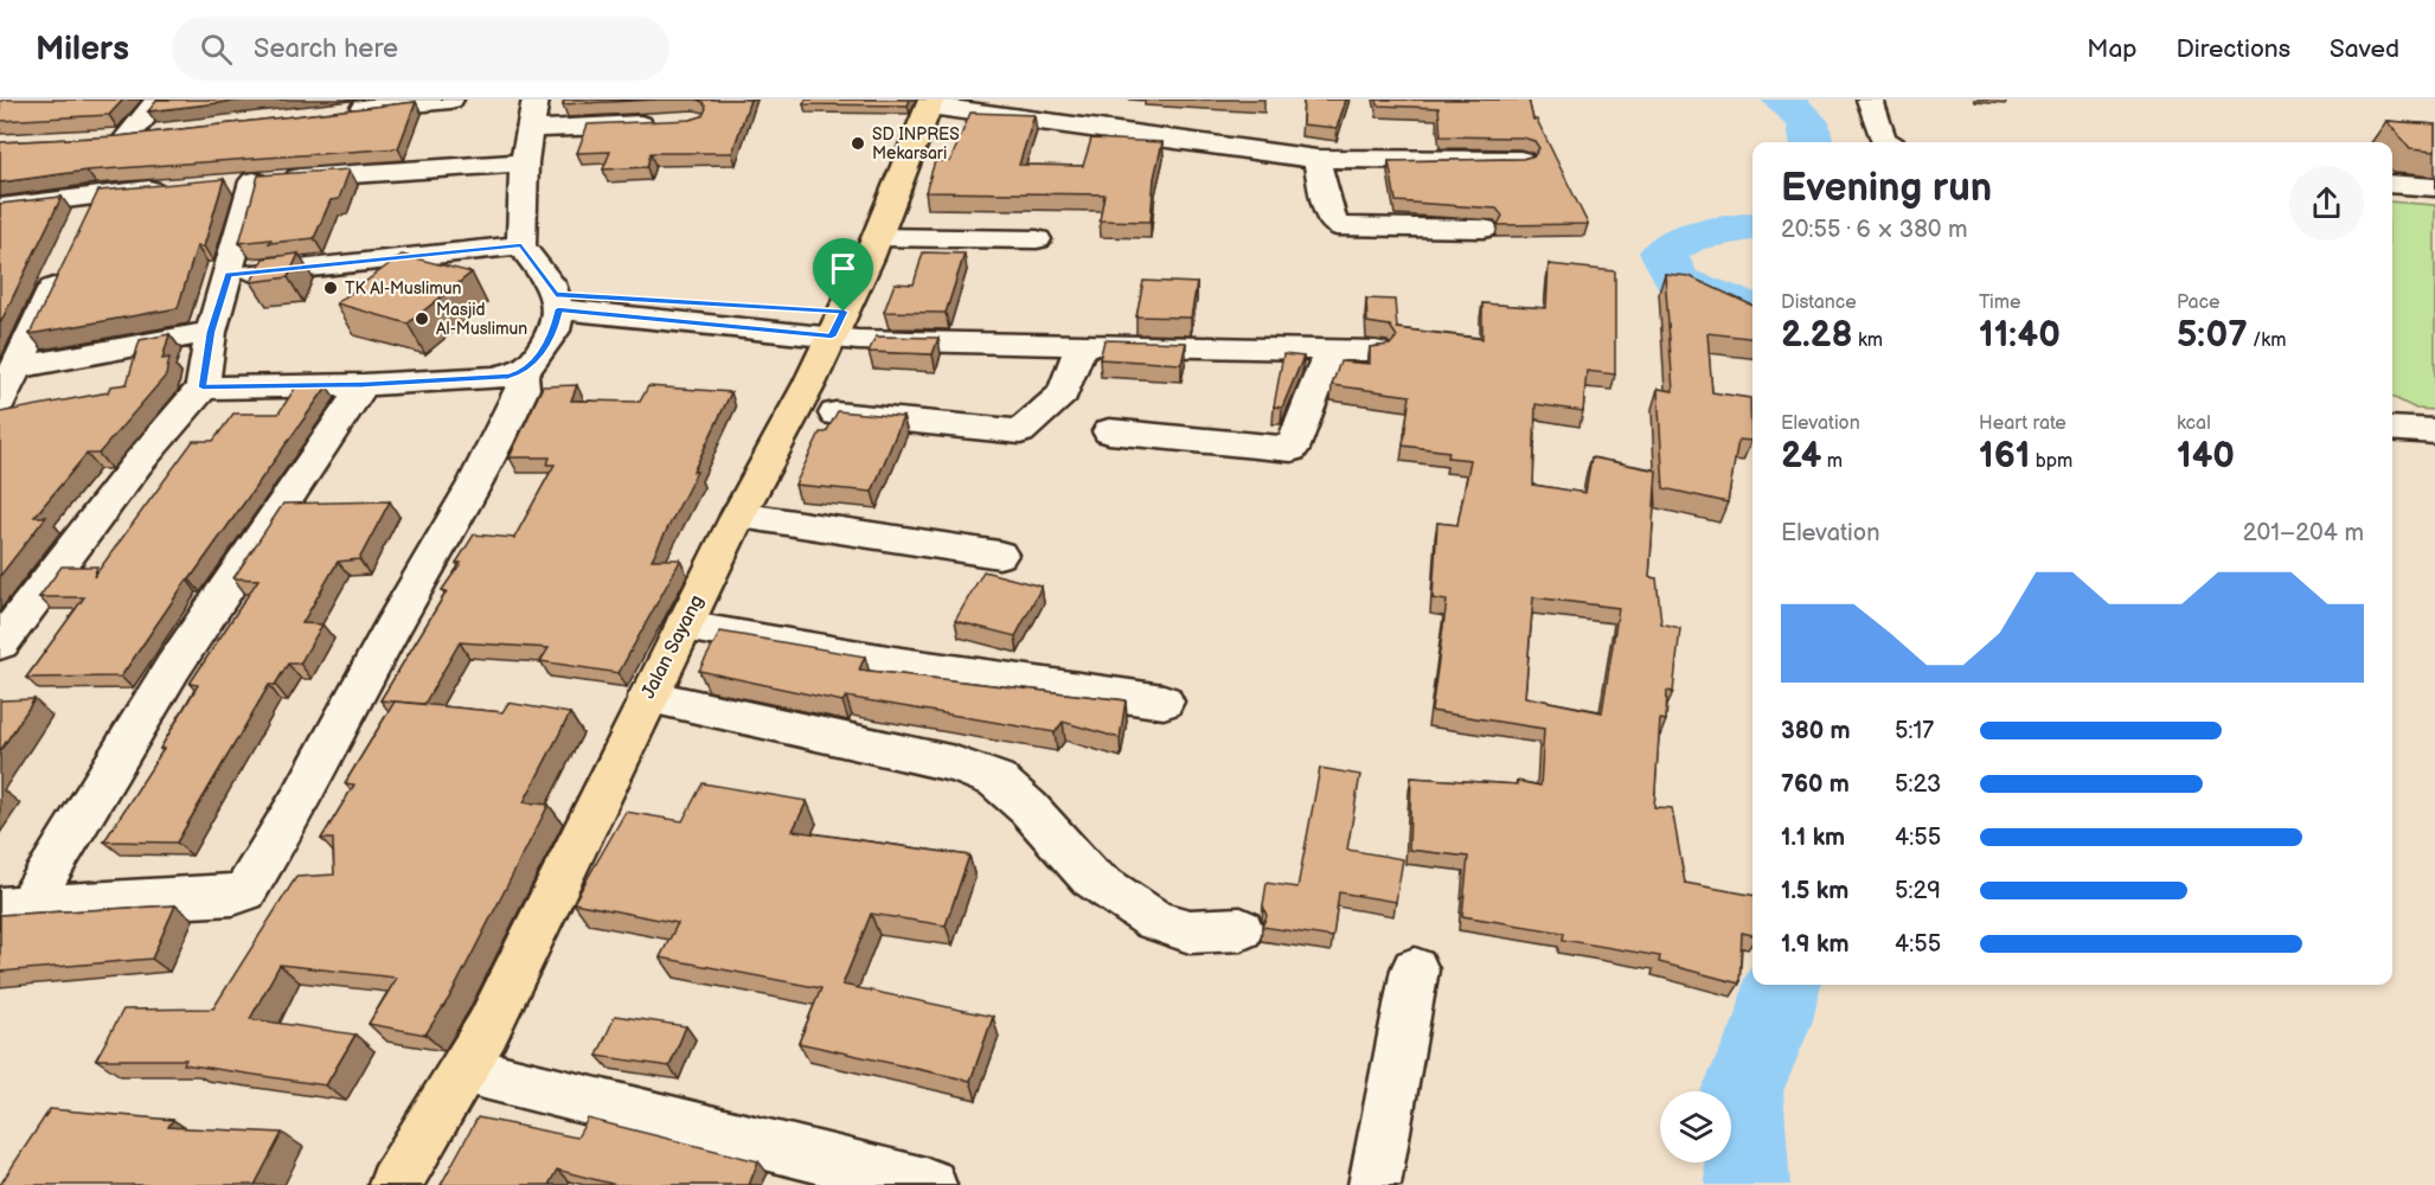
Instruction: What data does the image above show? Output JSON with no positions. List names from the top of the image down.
{
  "streets": {
    "main road": ["Jalan Sayang"]
  },
  "places": ["SD INPRES Mekarsari", "TK Al-Muslimun", "Masjid Al-Muslimun"],
  "page": {
    "header": "Milers",
    "search": "Search here",
    "nav": ["Map", "Directions", "Saved"],
    "heading": ["Evening run", "20:55 · 6 × 380 m"],
    "stats": [
      ["Distance", "2.28 km"],
      ["Time", "11:40"],
      ["Pace", "5:07 /km"],
      ["Elevation", "24 m"],
      ["Heart rate", "161 bpm"],
      ["kcal", "140"]
    ],
    "chart": ["Elevation", "201–204 m"],
    "list": [
      {
        "name": "380 m",
        "note": "5:17"
      },
      {
        "name": "760 m",
        "note": "5:23"
      },
      {
        "name": "1.1 km",
        "note": "4:55"
      },
      {
        "name": "1.5 km",
        "note": "5:29"
      },
      {
        "name": "1.9 km",
        "note": "4:55"
      }
    ]
  }
}
